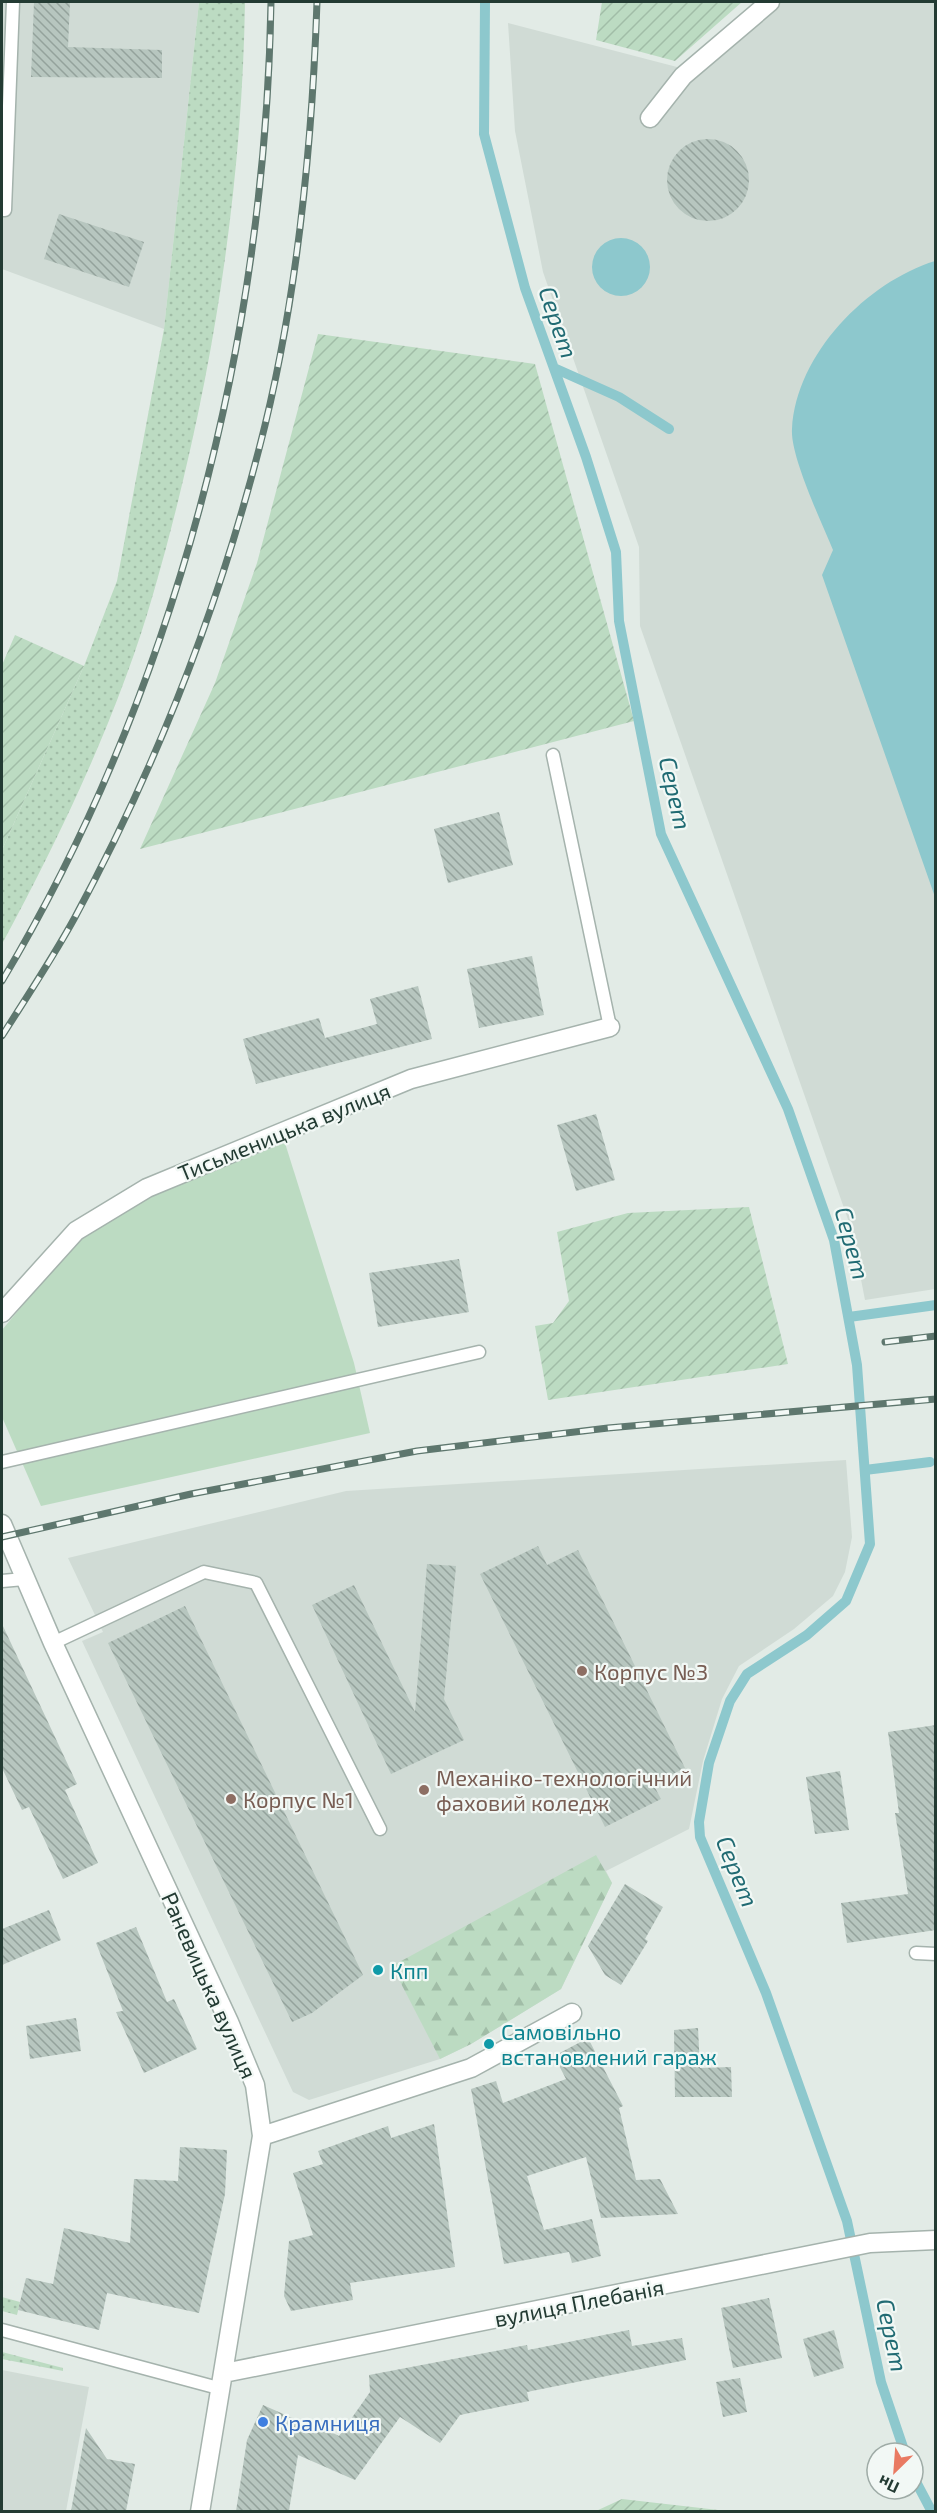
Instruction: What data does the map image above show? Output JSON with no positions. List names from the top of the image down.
{
  "streets": {
    "street": ["Тисьменицька вулиця", "Раневицька вулиця", "вулиця Плебанія"]
  },
  "crossings": [
    ["Раневицька вулиця", "вулиця Плебанія"]
  ],
  "water": ["Серет"],
  "places": [
    "Корпус №3",
    "Механіко-технологічний фаховий коледж",
    "Корпус №1",
    "Кпп",
    "Самовільно встановлений гараж",
    "Крамниця"
  ],
  "north": "bottom left"
}
